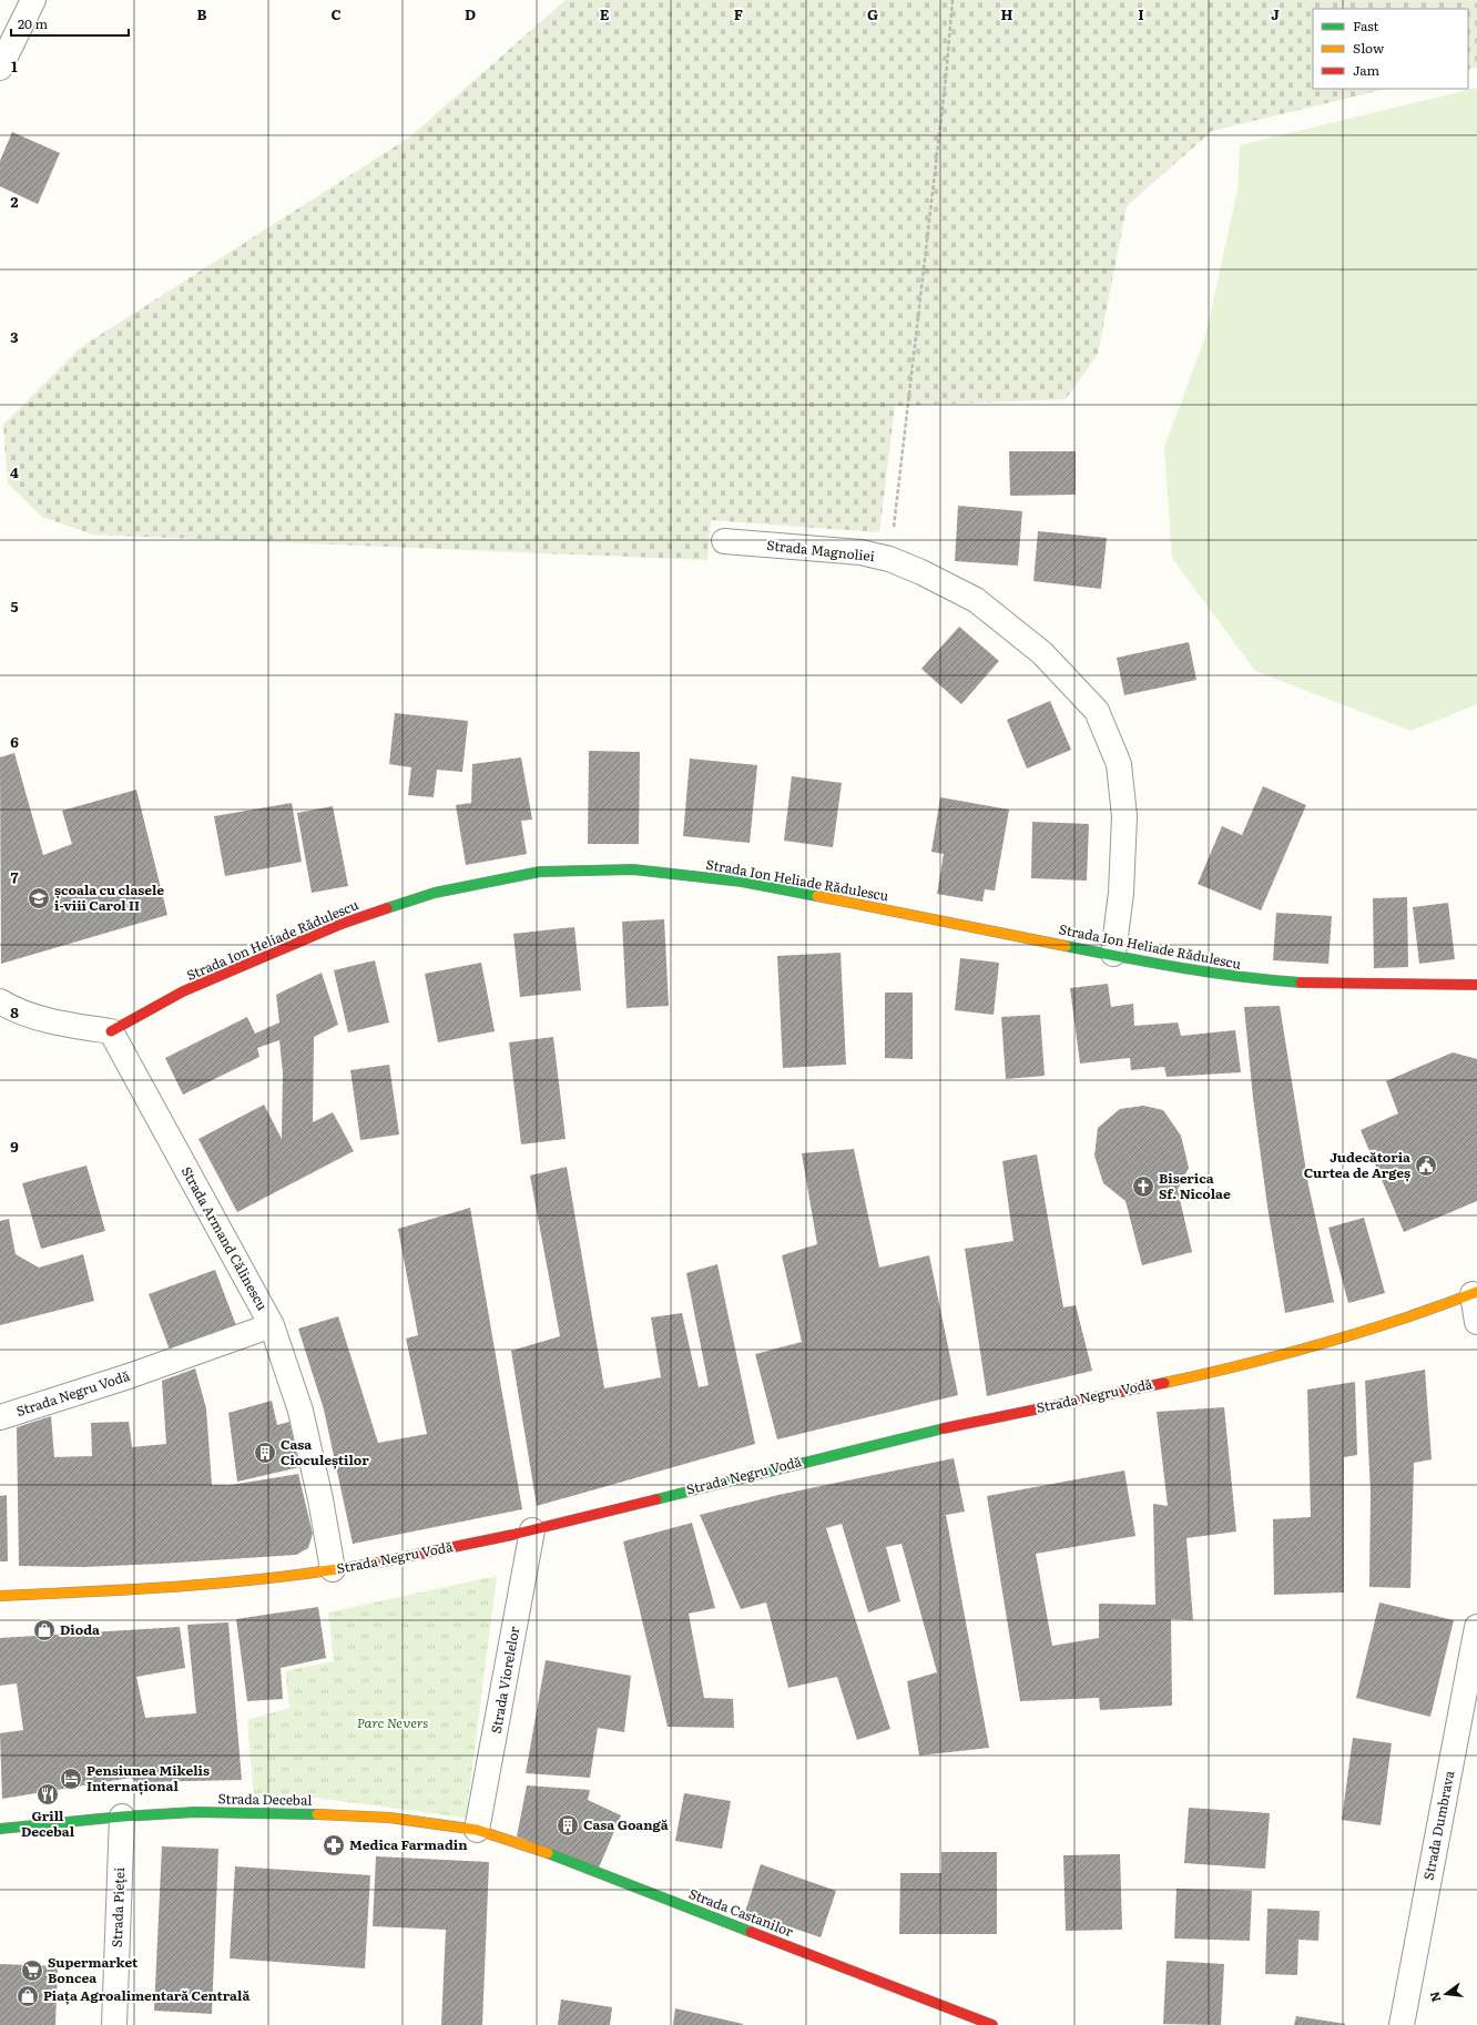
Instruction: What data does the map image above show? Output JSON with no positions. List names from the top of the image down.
{
  "streets": {
    "street": [
      "Strada Magnoliei",
      "Strada Ion Heliade Rădulescu",
      "Strada Armand Călinescu",
      "Strada Negru Vodă",
      "Strada Viorelelor",
      "Strada Decebal",
      "Strada Dumbrava",
      "Strada Pieței",
      "Strada Castanilor"
    ]
  },
  "crossings": [
    ["Strada Magnoliei", "Strada Ion Heliade Rădulescu"],
    ["Strada Ion Heliade Rădulescu", "Strada Armand Călinescu"],
    ["Strada Armand Călinescu", "Strada Negru Vodă"],
    ["Strada Negru Vodă", "Strada Viorelelor"],
    ["Strada Viorelelor", "Strada Decebal"],
    ["Strada Viorelelor", "Strada Castanilor"],
    ["Strada Decebal", "Strada Pieței"],
    ["Strada Decebal", "Strada Castanilor"]
  ],
  "parks": ["Parc Nevers"],
  "places": {
    "school or university": ["școala cu clasele i-viii Carol II"],
    "public building": ["Judecătoria Curtea de Argeș"],
    "church": ["Biserica Sf. Nicolae"],
    "building": ["Casa Cioculeștilor", "Casa Goangă"],
    "shop": ["Dioda", "Piața Agroalimentară Centrală"],
    "hotel": ["Pensiunea Mikelis Internațional"],
    "restaurant": ["Grill Decebal"],
    "pharmacy": ["Medica Farmadin"],
    "supermarket": ["Supermarket Boncea"]
  },
  "legend": ["Fast", "Slow", "Jam"],
  "scale_bar": "20 m",
  "north": "left",
  "grid": {
    "columns": [
      "B",
      "C",
      "D",
      "E",
      "F",
      "G",
      "H",
      "I",
      "J"
    ],
    "rows": [
      "1",
      "2",
      "3",
      "4",
      "5",
      "6",
      "7",
      "8",
      "9"
    ]
  }
}
